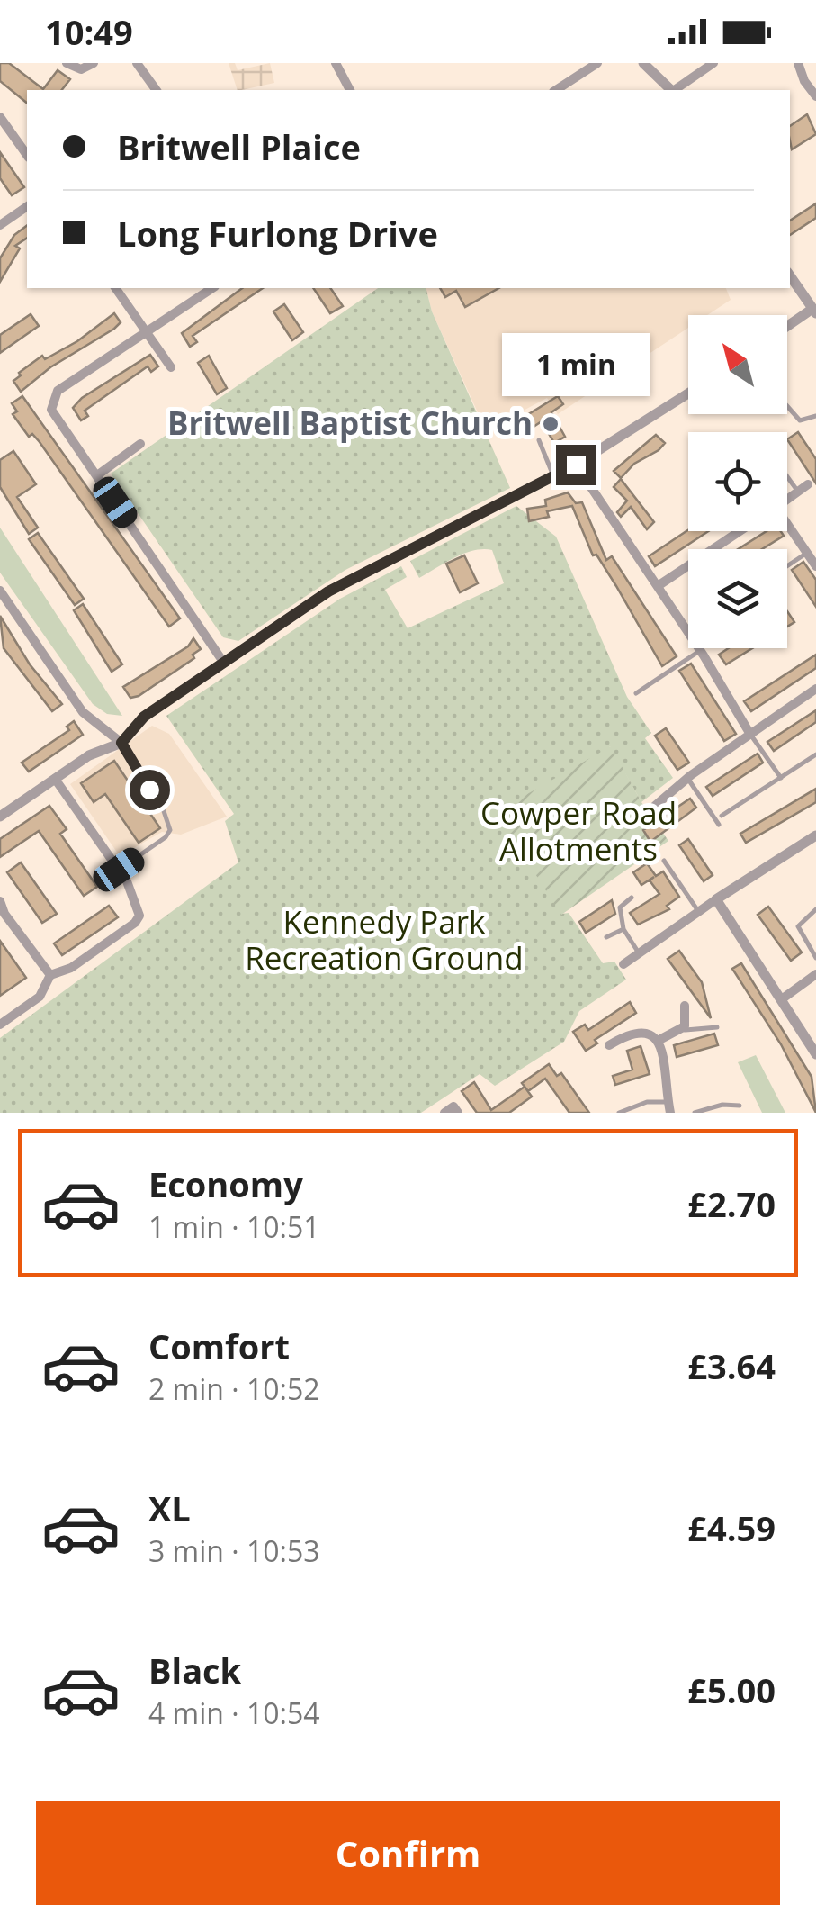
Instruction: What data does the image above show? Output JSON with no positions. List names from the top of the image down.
{
  "parks": ["Cowper Road Allotments", "Kennedy Park Recreation Ground"],
  "places": ["Britwell Baptist Church"],
  "north": "top left",
  "page": {
    "status": "10:49",
    "banner": ["Britwell Plaice", "Long Furlong Drive"],
    "bubble": "1 min",
    "list": [
      {
        "name": "Economy",
        "note": "1 min · 10:51",
        "value": "£2.70"
      },
      {
        "name": "Comfort",
        "note": "2 min · 10:52",
        "value": "£3.64"
      },
      {
        "name": "XL",
        "note": "3 min · 10:53",
        "value": "£4.59"
      },
      {
        "name": "Black",
        "note": "4 min · 10:54",
        "value": "£5.00"
      }
    ],
    "buttons": "Confirm"
  }
}
